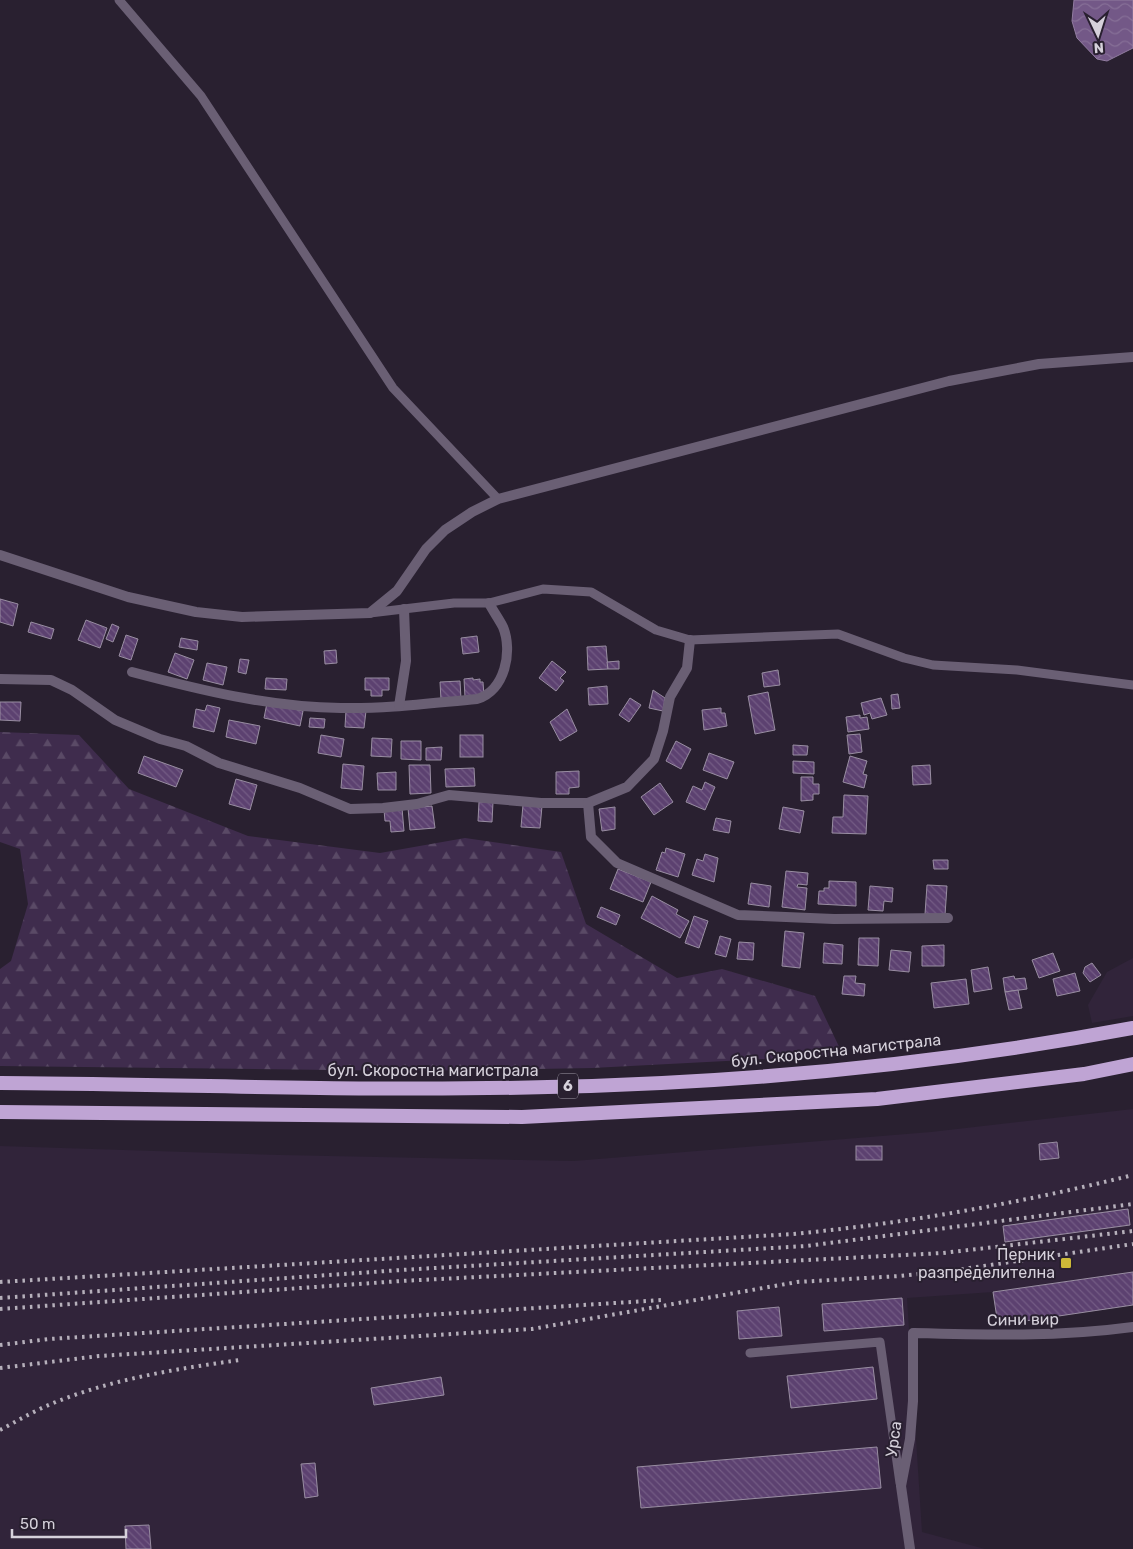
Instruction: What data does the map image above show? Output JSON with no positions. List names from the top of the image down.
{
  "streets": {
    "highway": ["бул. Скоростна магистрала", "6"],
    "street": ["Сини вир", "Урса"]
  },
  "crossings": [
    ["Сини вир", "Урса"]
  ],
  "places": {
    "transit": ["Перник разпределителна"]
  },
  "scale_bar": "50 m",
  "north": "bottom"
}
